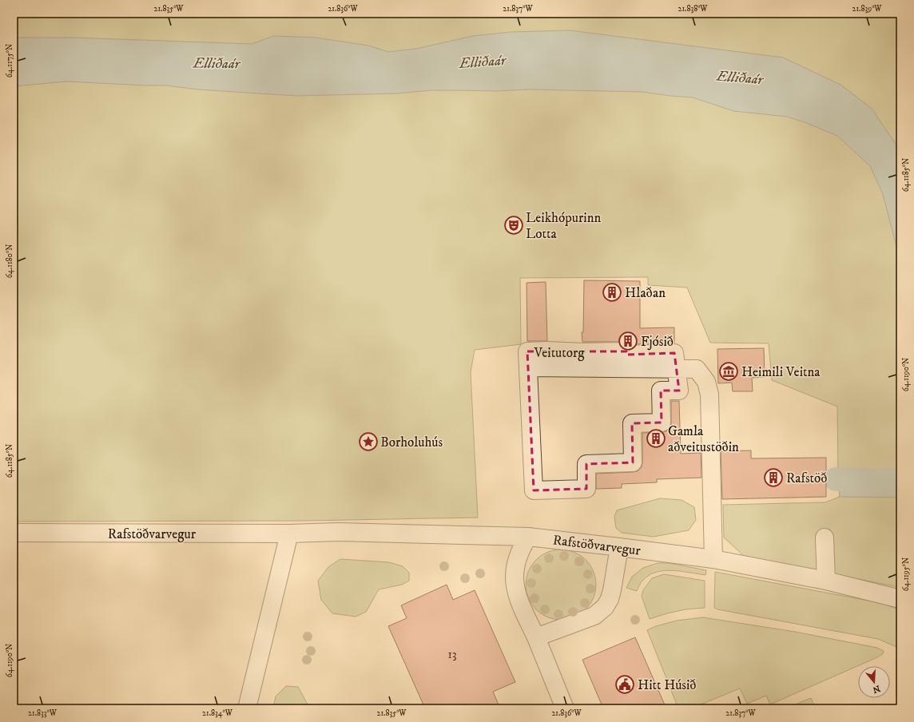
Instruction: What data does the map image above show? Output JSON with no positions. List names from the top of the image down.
{
  "streets": {
    "street": ["Veitutorg", "Rafstöðvarvegur"]
  },
  "water": ["Elliðaár"],
  "places": {
    "theatre": ["Leikhópurinn Lotta"],
    "building": [
      "Hlaðan",
      "Fjósið",
      "Gamla aðveitustöðin",
      "Rafstöð"
    ],
    "museum": ["Heimili Veitna"],
    "place": ["Borholuhús"],
    "public building": ["Hitt Húsið"]
  },
  "house_numbers": ["13"],
  "north": "bottom",
  "coordinates": [
    "21.835°W",
    "21.836°W",
    "21.837°W",
    "21.838°W",
    "21.839°W",
    "64.1175°N",
    "64.1185°N",
    "64.1180°N",
    "64.1190°N",
    "64.1195°N",
    "21.833°W",
    "21.834°W"
  ]
}
